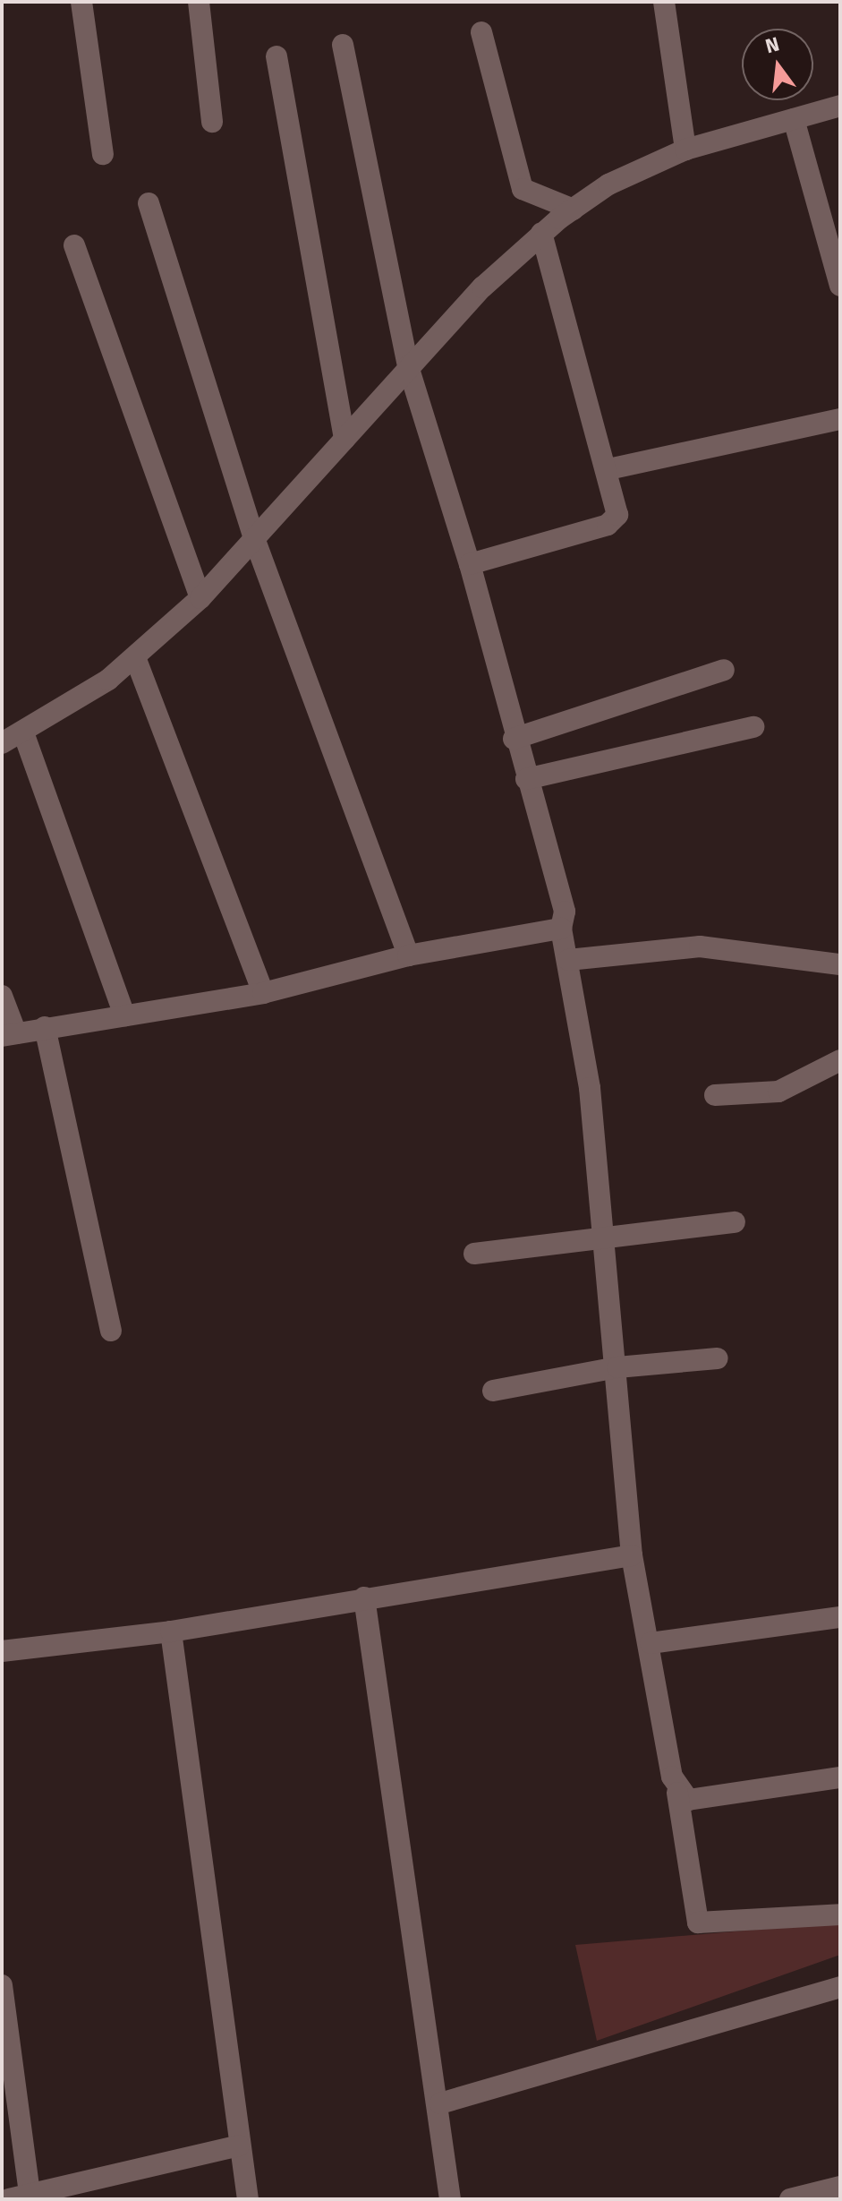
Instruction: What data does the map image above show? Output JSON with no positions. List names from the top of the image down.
{
  "north": "top"
}
